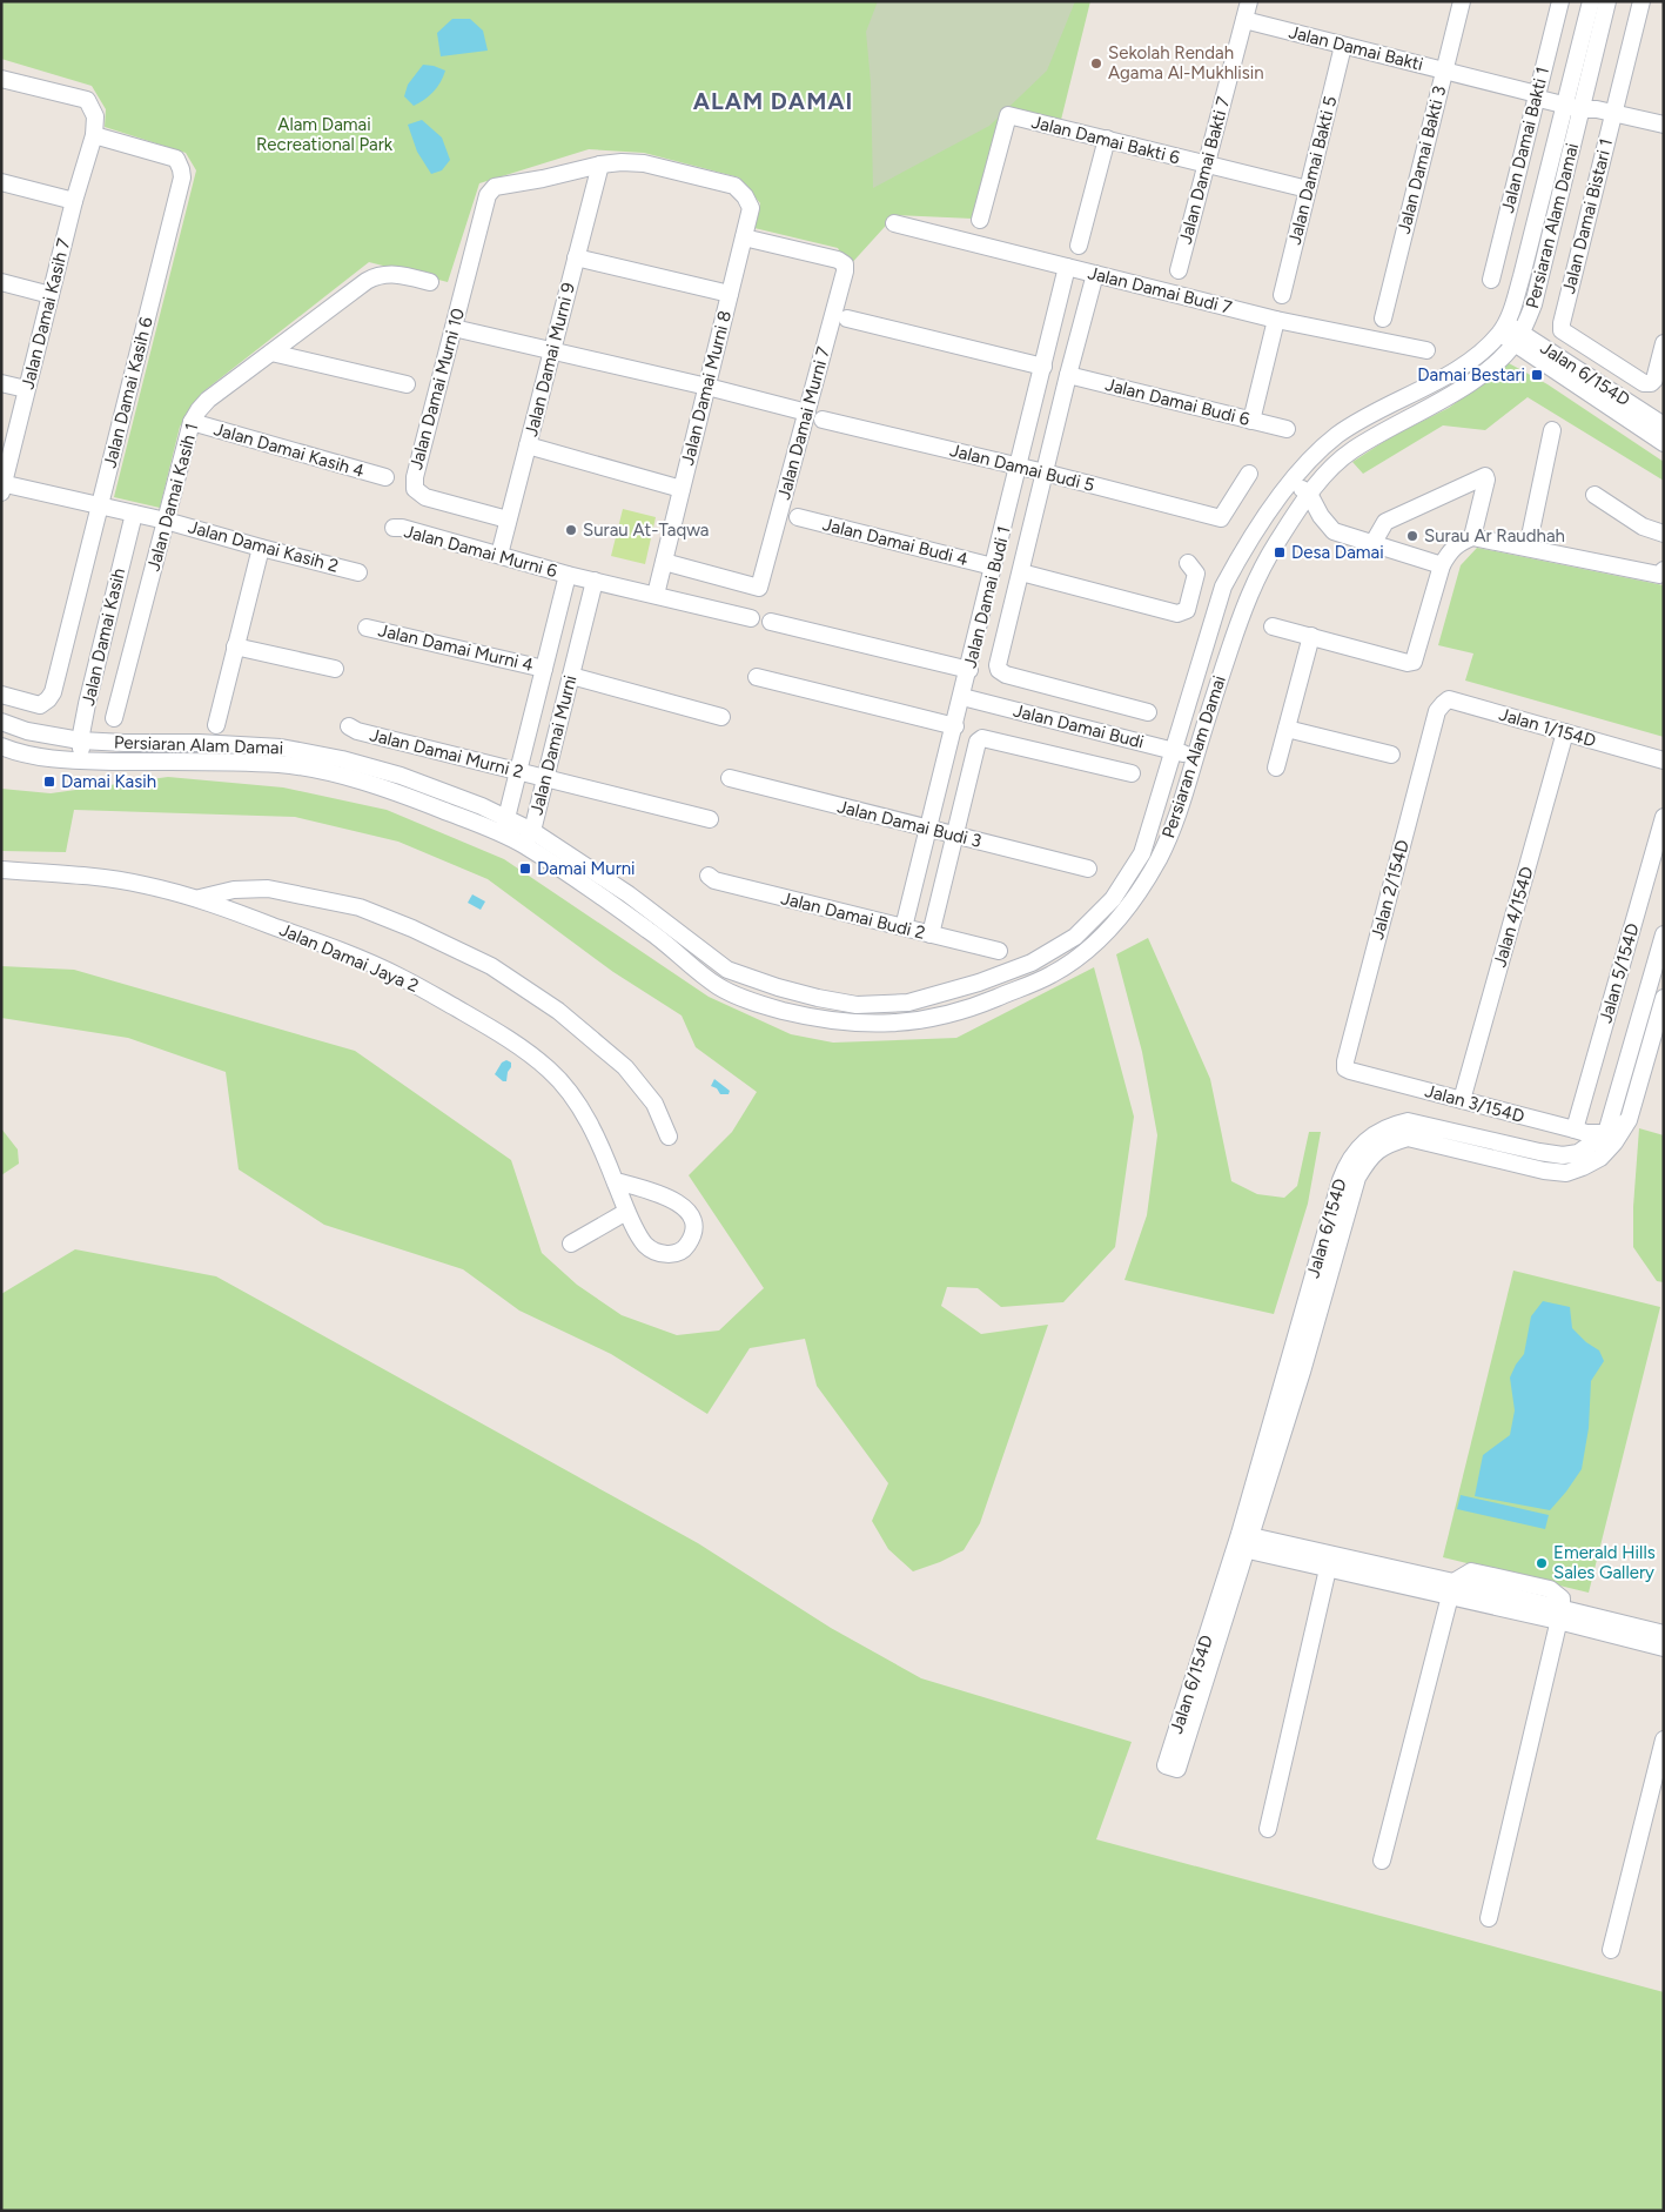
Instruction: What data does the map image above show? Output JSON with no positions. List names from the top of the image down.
{
  "streets": {
    "street": [
      "Jalan Damai Bakti",
      "Jalan Damai Bakti 6",
      "Jalan Damai Bakti 1",
      "Jalan Damai Bakti 3",
      "Jalan Damai Bakti 7",
      "Jalan Damai Bakti 5",
      "Jalan Damai Bistari 1",
      "Persiaran Alam Damai",
      "Jalan Damai Budi 7",
      "Jalan Damai Kasih 7",
      "Jalan Damai Murni 9",
      "Jalan 6/154D",
      "Jalan Damai Murni 8",
      "Jalan Damai Murni 10",
      "Jalan Damai Kasih 6",
      "Jalan Damai Budi 6",
      "Jalan Damai Murni 7",
      "Jalan Damai Kasih 4",
      "Jalan Damai Budi 5",
      "Jalan Damai Kasih 1",
      "Jalan Damai Budi 4",
      "Jalan Damai Kasih 2",
      "Jalan Damai Murni 6",
      "Jalan Damai Budi 1",
      "Jalan Damai Kasih",
      "Jalan Damai Murni 4",
      "Jalan Damai Budi",
      "Jalan 1/154D",
      "Jalan Damai Murni",
      "Jalan Damai Murni 2",
      "Jalan Damai Budi 3",
      "Jalan 2/154D",
      "Jalan Damai Budi 2",
      "Jalan 4/154D",
      "Jalan Damai Jaya 2",
      "Jalan 5/154D",
      "Jalan 3/154D"
    ]
  },
  "crossings": [
    ["Jalan Damai Bakti", "Jalan Damai Bakti 1"],
    ["Jalan Damai Bakti", "Jalan Damai Bakti 3"],
    ["Jalan Damai Bakti", "Jalan Damai Bakti 7"],
    ["Jalan Damai Bakti", "Jalan Damai Bakti 5"],
    ["Jalan Damai Bakti", "Jalan Damai Bistari 1"],
    ["Jalan Damai Bakti", "Persiaran Alam Damai"],
    ["Jalan Damai Bakti 6", "Jalan Damai Bakti 7"],
    ["Jalan Damai Bakti 6", "Jalan Damai Bakti 5"],
    ["Jalan Damai Bistari 1", "Persiaran Alam Damai"],
    ["Persiaran Alam Damai", "Jalan 6/154D"],
    ["Persiaran Alam Damai", "Jalan Damai Kasih"],
    ["Persiaran Alam Damai", "Jalan Damai Budi"],
    ["Persiaran Alam Damai", "Jalan Damai Murni"],
    ["Jalan Damai Budi 7", "Jalan Damai Budi 1"],
    ["Jalan Damai Kasih 7", "Jalan Damai Kasih 6"],
    ["Jalan Damai Kasih 7", "Jalan Damai Kasih 2"],
    ["Jalan Damai Murni 9", "Jalan Damai Murni 8"],
    ["Jalan Damai Murni 9", "Jalan Damai Murni 10"],
    ["Jalan Damai Murni 9", "Jalan Damai Murni 6"],
    ["Jalan 6/154D", "Jalan 3/154D"],
    ["Jalan Damai Murni 8", "Jalan Damai Murni 10"],
    ["Jalan Damai Murni 8", "Jalan Damai Murni 7"],
    ["Jalan Damai Murni 8", "Jalan Damai Murni 6"],
    ["Jalan Damai Kasih 6", "Jalan Damai Kasih 2"],
    ["Jalan Damai Kasih 4", "Jalan Damai Kasih 1"],
    ["Jalan Damai Budi 5", "Jalan Damai Budi 1"],
    ["Jalan Damai Kasih 1", "Jalan Damai Kasih 2"],
    ["Jalan Damai Budi 4", "Jalan Damai Budi 1"],
    ["Jalan Damai Kasih 2", "Jalan Damai Kasih"],
    ["Jalan Damai Murni 6", "Jalan Damai Murni"],
    ["Jalan Damai Budi 1", "Jalan Damai Budi"],
    ["Jalan Damai Budi 1", "Jalan Damai Budi 3"],
    ["Jalan Damai Budi 1", "Jalan Damai Budi 2"],
    ["Jalan Damai Murni 4", "Jalan Damai Murni"],
    ["Jalan Damai Budi", "Jalan Damai Budi 3"],
    ["Jalan Damai Budi", "Jalan Damai Budi 2"],
    ["Jalan 1/154D", "Jalan 2/154D"],
    ["Jalan 1/154D", "Jalan 4/154D"],
    ["Jalan Damai Murni", "Jalan Damai Murni 2"],
    ["Jalan 2/154D", "Jalan 3/154D"],
    ["Jalan 4/154D", "Jalan 3/154D"],
    ["Jalan 5/154D", "Jalan 3/154D"]
  ],
  "districts": ["ALAM DAMAI"],
  "parks": ["Alam Damai Recreational Park"],
  "places": {
    "other": [
      "Sekolah Rendah Agama Al-Mukhlisin",
      "Surau At-Taqwa",
      "Surau Ar Raudhah",
      "Emerald Hills Sales Gallery"
    ],
    "transit": [
      "Damai Bestari",
      "Desa Damai",
      "Damai Kasih",
      "Damai Murni"
    ]
  }
}
